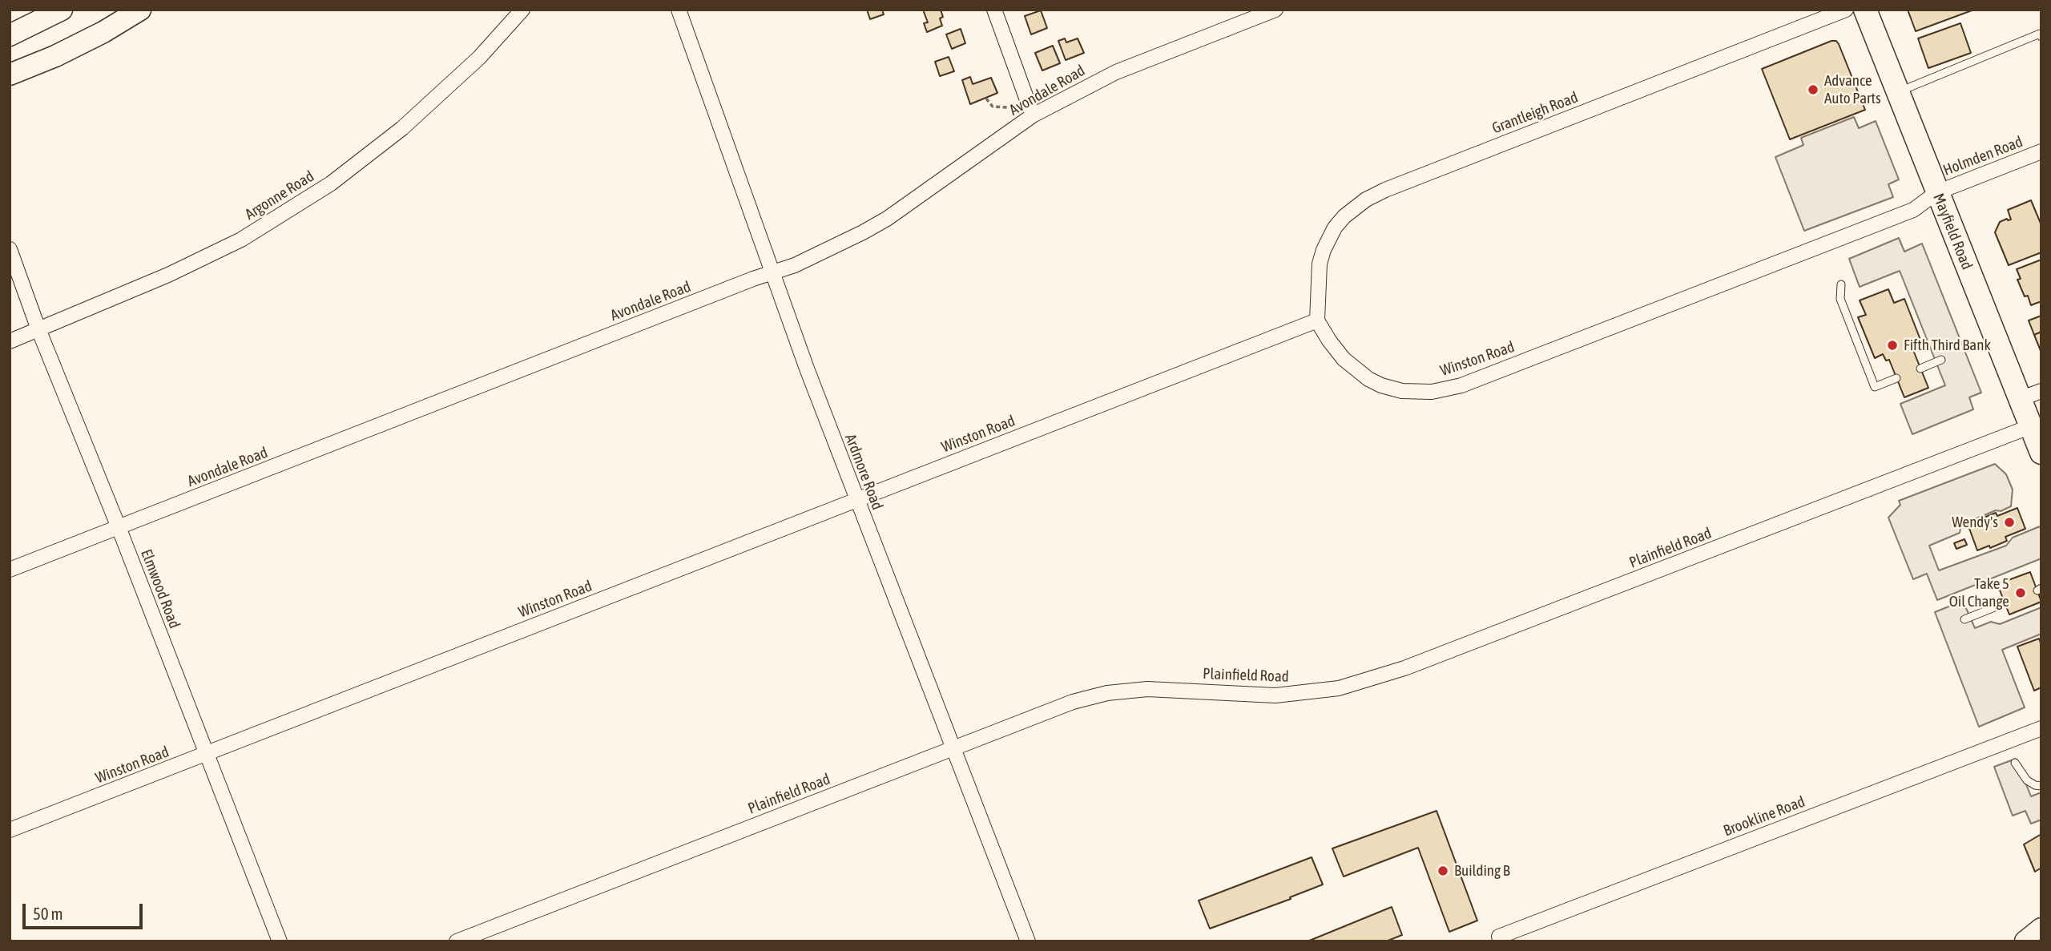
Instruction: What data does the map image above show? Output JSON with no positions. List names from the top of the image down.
{
  "streets": {
    "main road": ["Mayfield Road"],
    "street": [
      "Avondale Road",
      "Grantleigh Road",
      "Holmden Road",
      "Argonne Road",
      "Winston Road",
      "Ardmore Road",
      "Plainfield Road",
      "Elmwood Road",
      "Brookline Road"
    ]
  },
  "crossings": [
    ["Avondale Road", "Ardmore Road"],
    ["Avondale Road", "Elmwood Road"],
    ["Grantleigh Road", "Winston Road"],
    ["Holmden Road", "Mayfield Road"],
    ["Holmden Road", "Winston Road"],
    ["Argonne Road", "Elmwood Road"],
    ["Mayfield Road", "Winston Road"],
    ["Mayfield Road", "Plainfield Road"],
    ["Winston Road", "Ardmore Road"],
    ["Winston Road", "Elmwood Road"],
    ["Ardmore Road", "Plainfield Road"]
  ],
  "places": [
    "Advance Auto Parts",
    "Fifth Third Bank",
    "Wendy's",
    "Take 5 Oil Change",
    "Building B"
  ],
  "scale_bar": "50 m"
}
